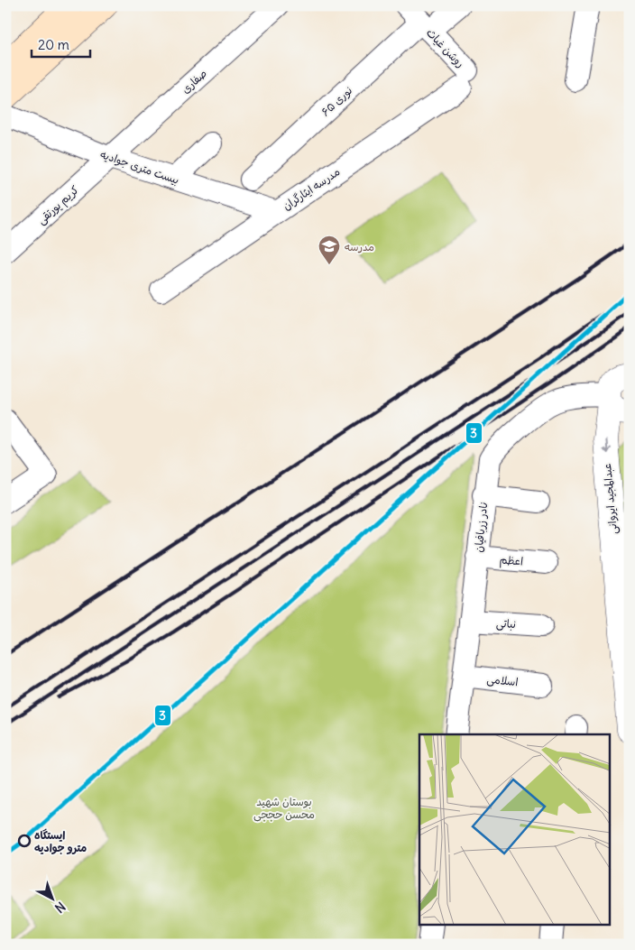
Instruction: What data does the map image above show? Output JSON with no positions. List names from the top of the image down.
{
  "streets": {
    "street": [
      "روشن غیاث",
      "صفاری",
      "نوری ۶۵",
      "بیست متری جوادیه",
      "مدرسه ایثارگران",
      "کریم پورتقی",
      "عبدالمجید ایروانی",
      "نادر زربافیان",
      "اعظم",
      "نباتی",
      "اسلامی"
    ]
  },
  "crossings": [
    ["روشن غیاث", "نوری ۶۵"],
    ["روشن غیاث", "مدرسه ایثارگران"],
    ["صفاری", "بیست متری جوادیه"],
    ["صفاری", "کریم پورتقی"],
    ["بیست متری جوادیه", "مدرسه ایثارگران"],
    ["بیست متری جوادیه", "کریم پورتقی"],
    ["عبدالمجید ایروانی", "نادر زربافیان"],
    ["نادر زربافیان", "اعظم"],
    ["نادر زربافیان", "نباتی"],
    ["نادر زربافیان", "اسلامی"]
  ],
  "one_way": ["عبدالمجید ایروانی"],
  "parks": ["بوستان شهید محسن حججی"],
  "places": {
    "school or university": ["مدرسه"],
    "other": ["ایستگاه مترو جوادیه"]
  },
  "lines": ["transit line 3"],
  "scale_bar": "20 m",
  "north": "bottom right"
}
